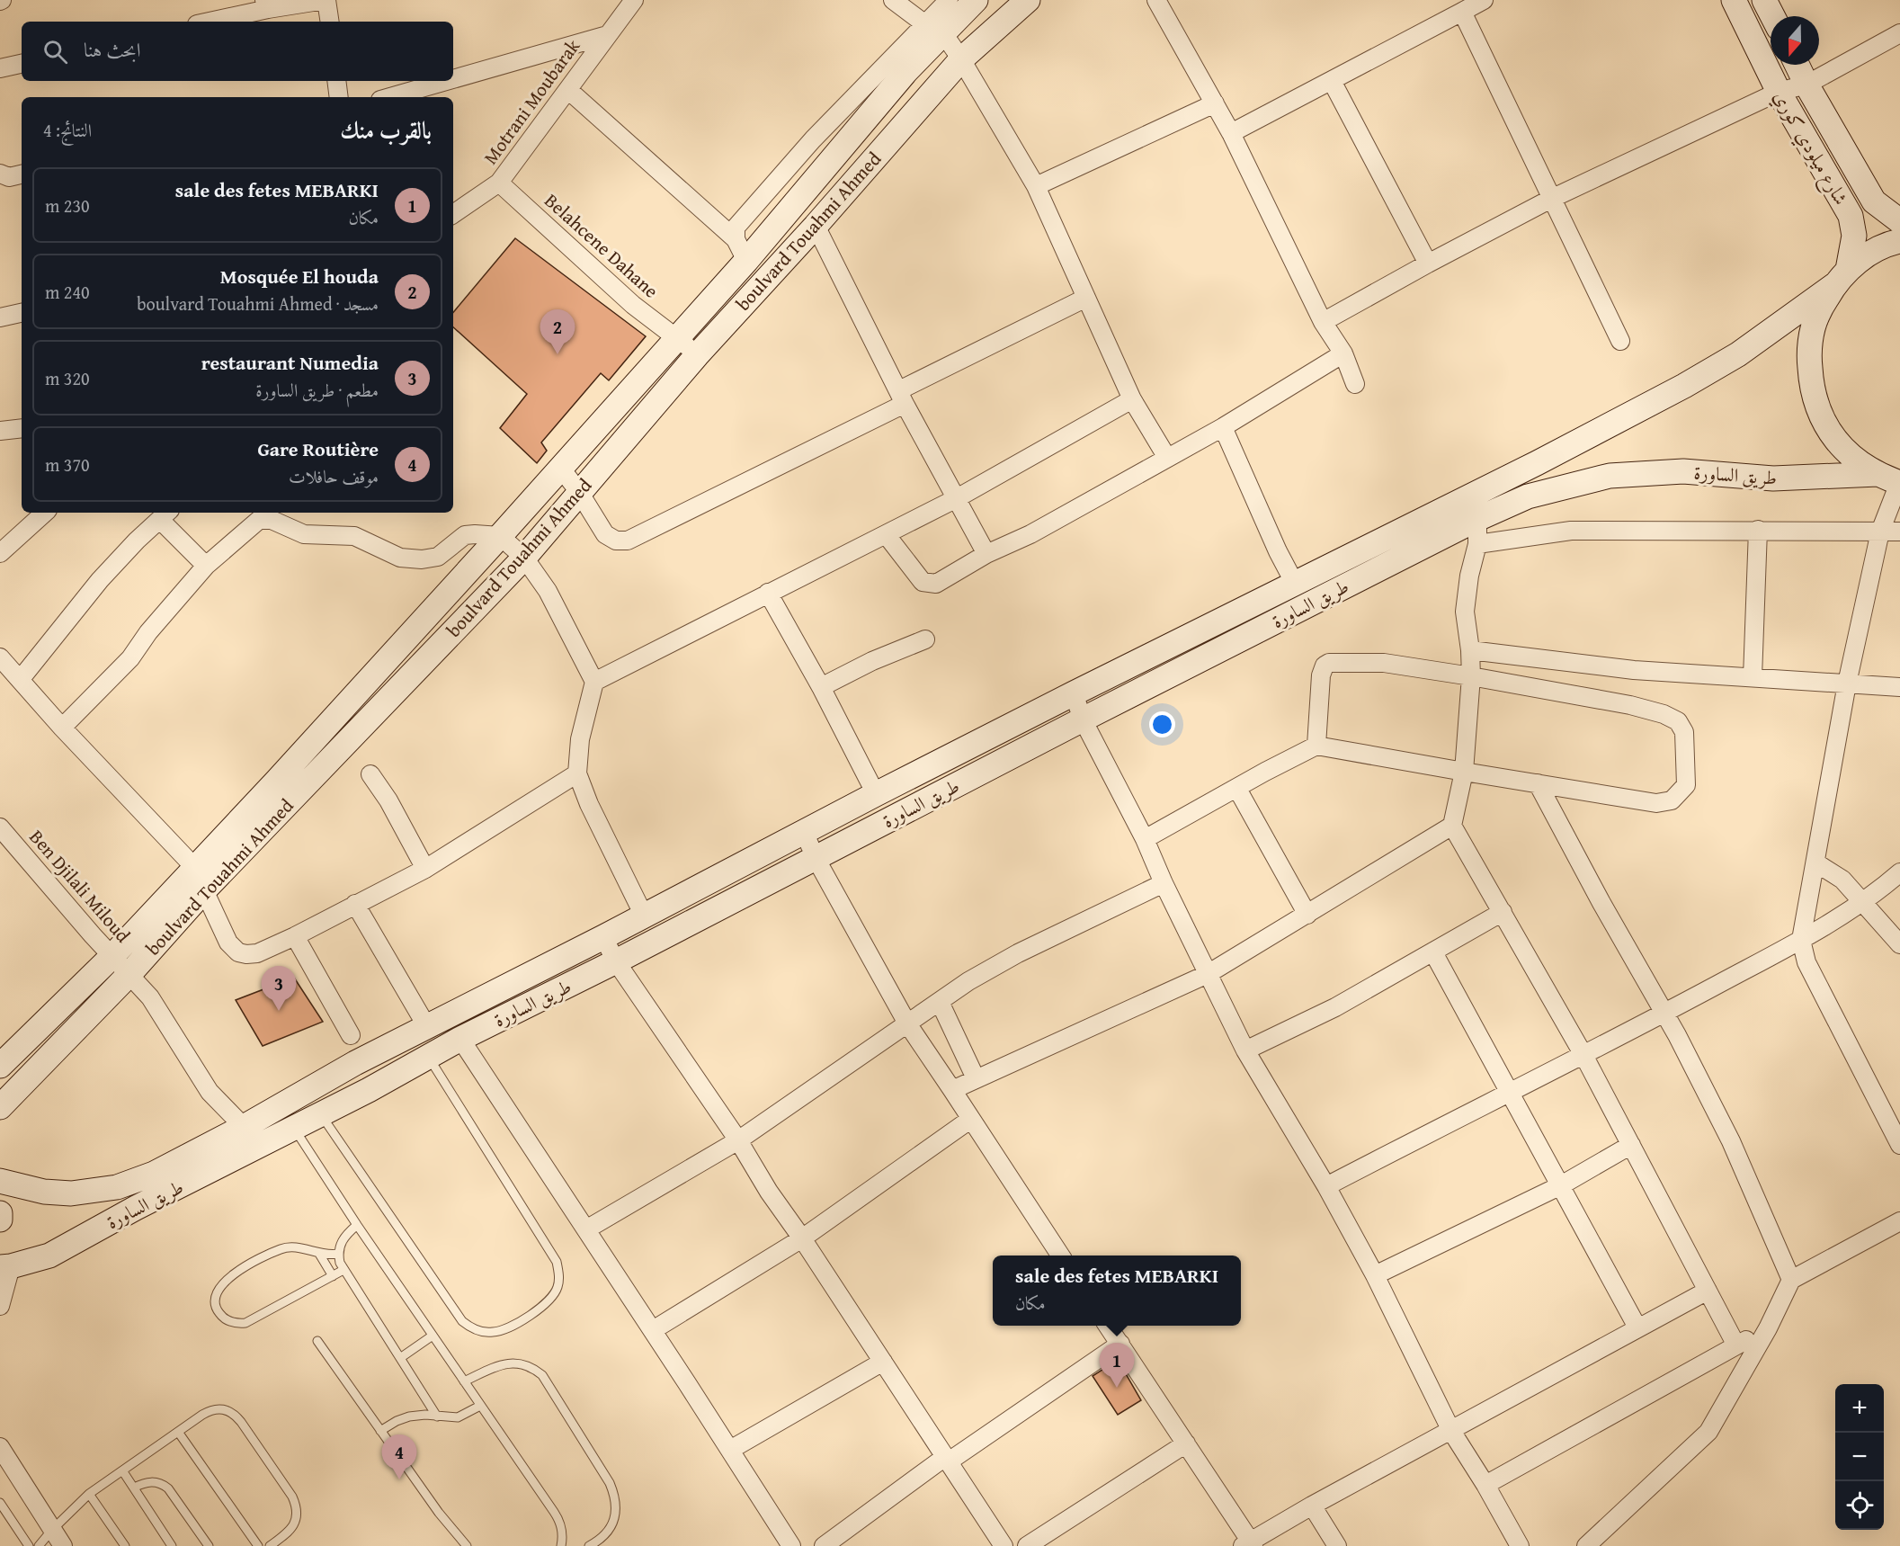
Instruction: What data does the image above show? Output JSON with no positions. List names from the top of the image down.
{
  "streets": {
    "main road": ["شارع ميلودي كوري", "boulvard Touahmi Ahmed", "طريق الساورة"],
    "street": ["Motrani Moubarak", "Belahcene Dahane", "Ben Djilali Miloud"]
  },
  "crossings": [
    ["Motrani Moubarak", "Belahcene Dahane"],
    ["شارع ميلودي كوري", "طريق الساورة"],
    ["boulvard Touahmi Ahmed", "Belahcene Dahane"],
    ["boulvard Touahmi Ahmed", "Ben Djilali Miloud"],
    ["طريق الساورة", "Ben Djilali Miloud"]
  ],
  "north": "bottom",
  "page": {
    "search": "ابحث هنا",
    "heading": ["بالقرب منك", "النتائج: 4"],
    "list": [
      {
        "mark": "1",
        "name": "sale des fetes MEBARKI",
        "note": "مكان",
        "value": "230 m"
      },
      {
        "mark": "2",
        "name": "Mosquée El houda",
        "note": "مسجد · boulvard Touahmi Ahmed",
        "value": "240 m"
      },
      {
        "mark": "3",
        "name": "restaurant Numedia",
        "note": "مطعم · طريق الساورة",
        "value": "320 m"
      },
      {
        "mark": "4",
        "name": "Gare Routière",
        "note": "موقف حافلات",
        "value": "370 m"
      }
    ],
    "pins": [
      "2",
      "3",
      "1",
      "4"
    ],
    "popup": ["sale des fetes MEBARKI", "مكان"],
    "map_buttons": ["+", "−"]
  }
}
